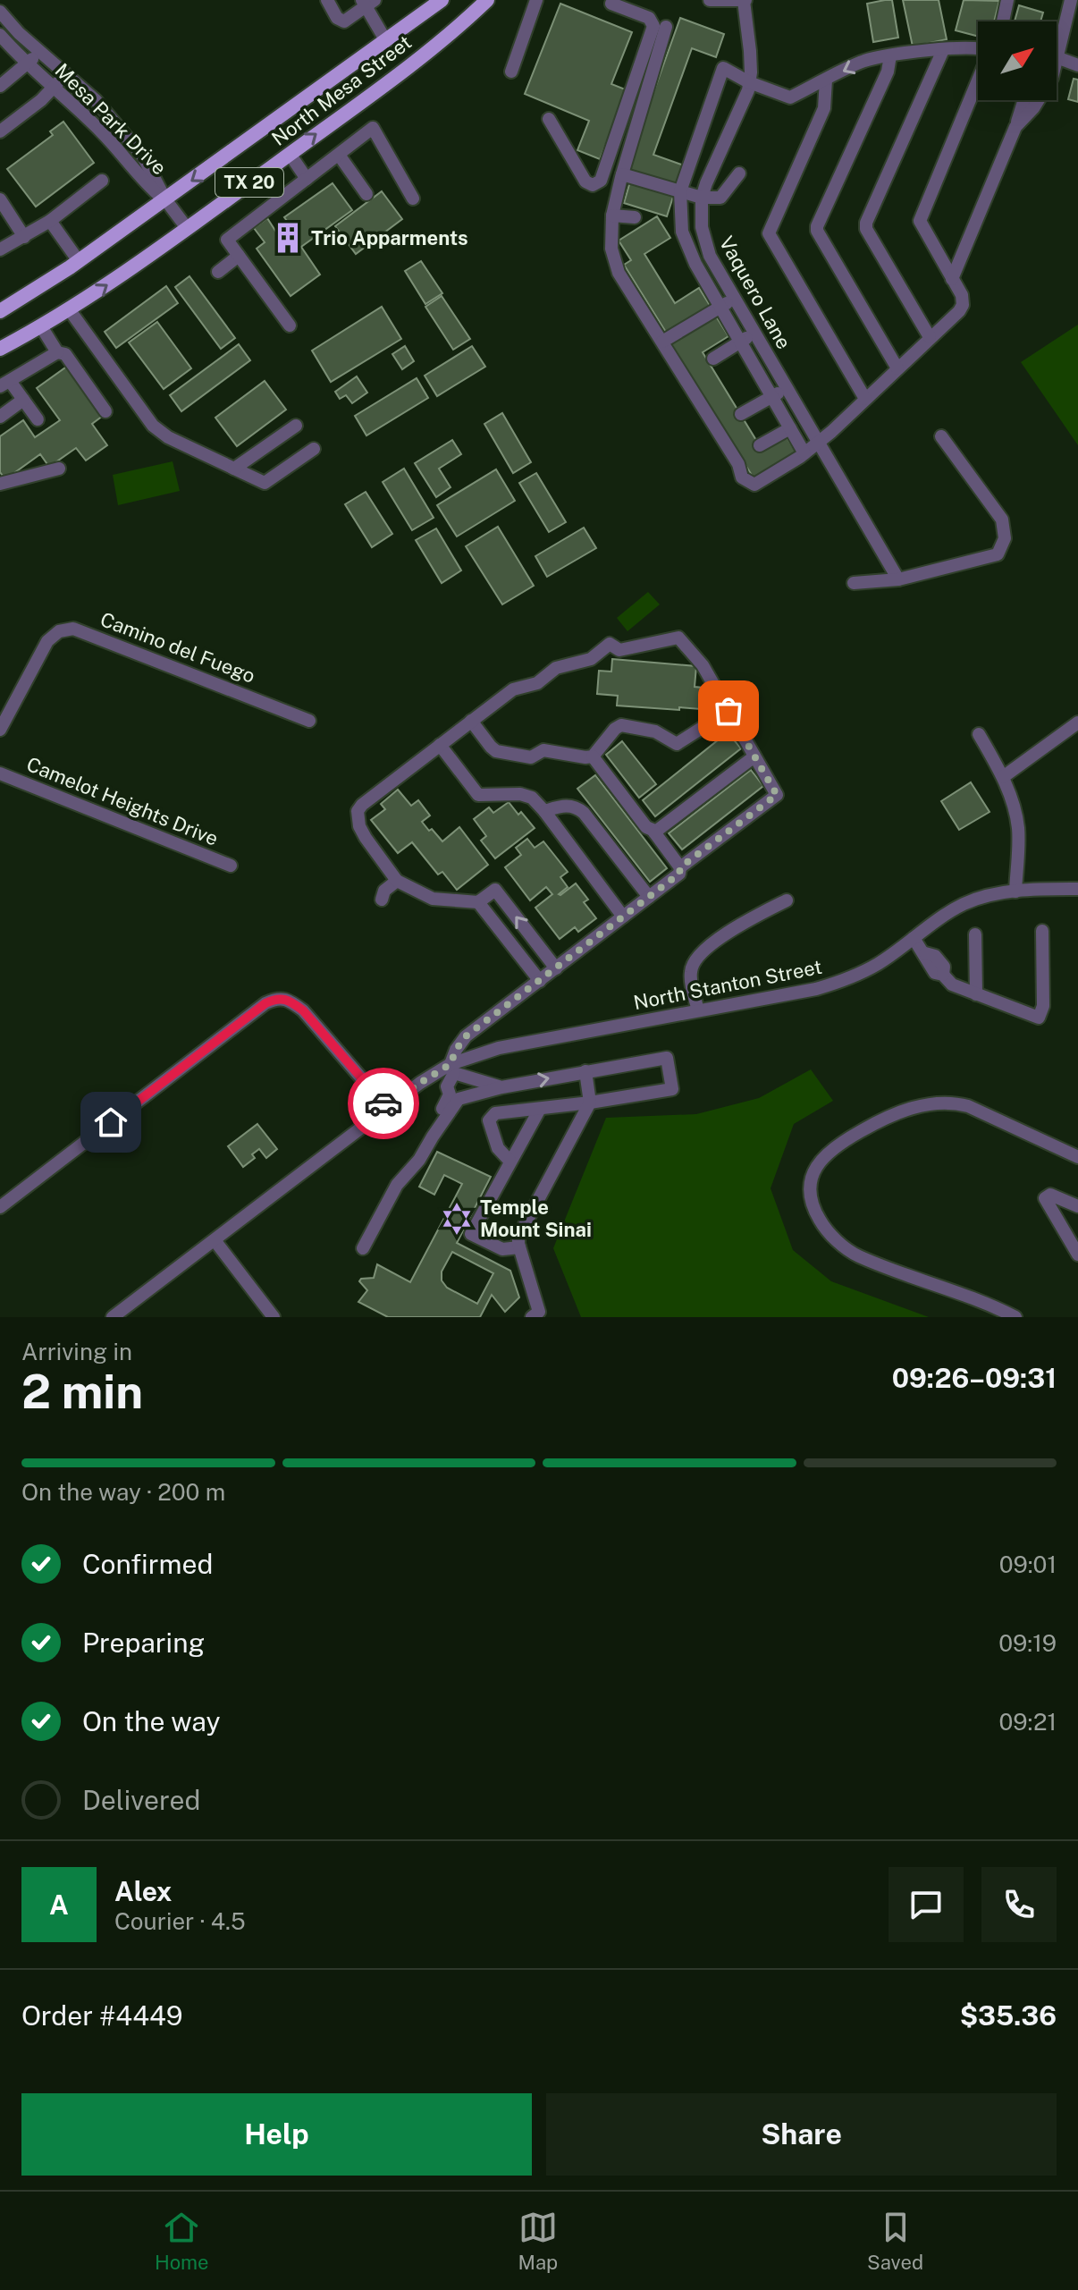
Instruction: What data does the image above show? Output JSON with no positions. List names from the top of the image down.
{
  "streets": {
    "main road": ["North Mesa Street", "TX 20"],
    "street": [
      "Mesa Park Drive",
      "Vaquero Lane",
      "Camino del Fuego",
      "Camelot Heights Drive",
      "North Stanton Street"
    ]
  },
  "crossings": [
    ["North Mesa Street", "Mesa Park Drive"]
  ],
  "places": {
    "building": ["Trio Apparments"],
    "synagogue": ["Temple Mount Sinai"]
  },
  "north": "top right",
  "page": {
    "heading": ["2 min", "Arriving in", "09:26–09:31"],
    "panel": [
      "Alex",
      "Courier · 4.5",
      "Order #4449",
      "$35.36"
    ],
    "bar": "On the way · 200 m",
    "list": [
      ["Confirmed", "09:01"],
      ["Preparing", "09:19"],
      ["On the way", "09:21"],
      "Delivered"
    ],
    "round": "A",
    "buttons": ["Help", "Share"],
    "tabs": ["Home", "Map", "Saved"]
  }
}
